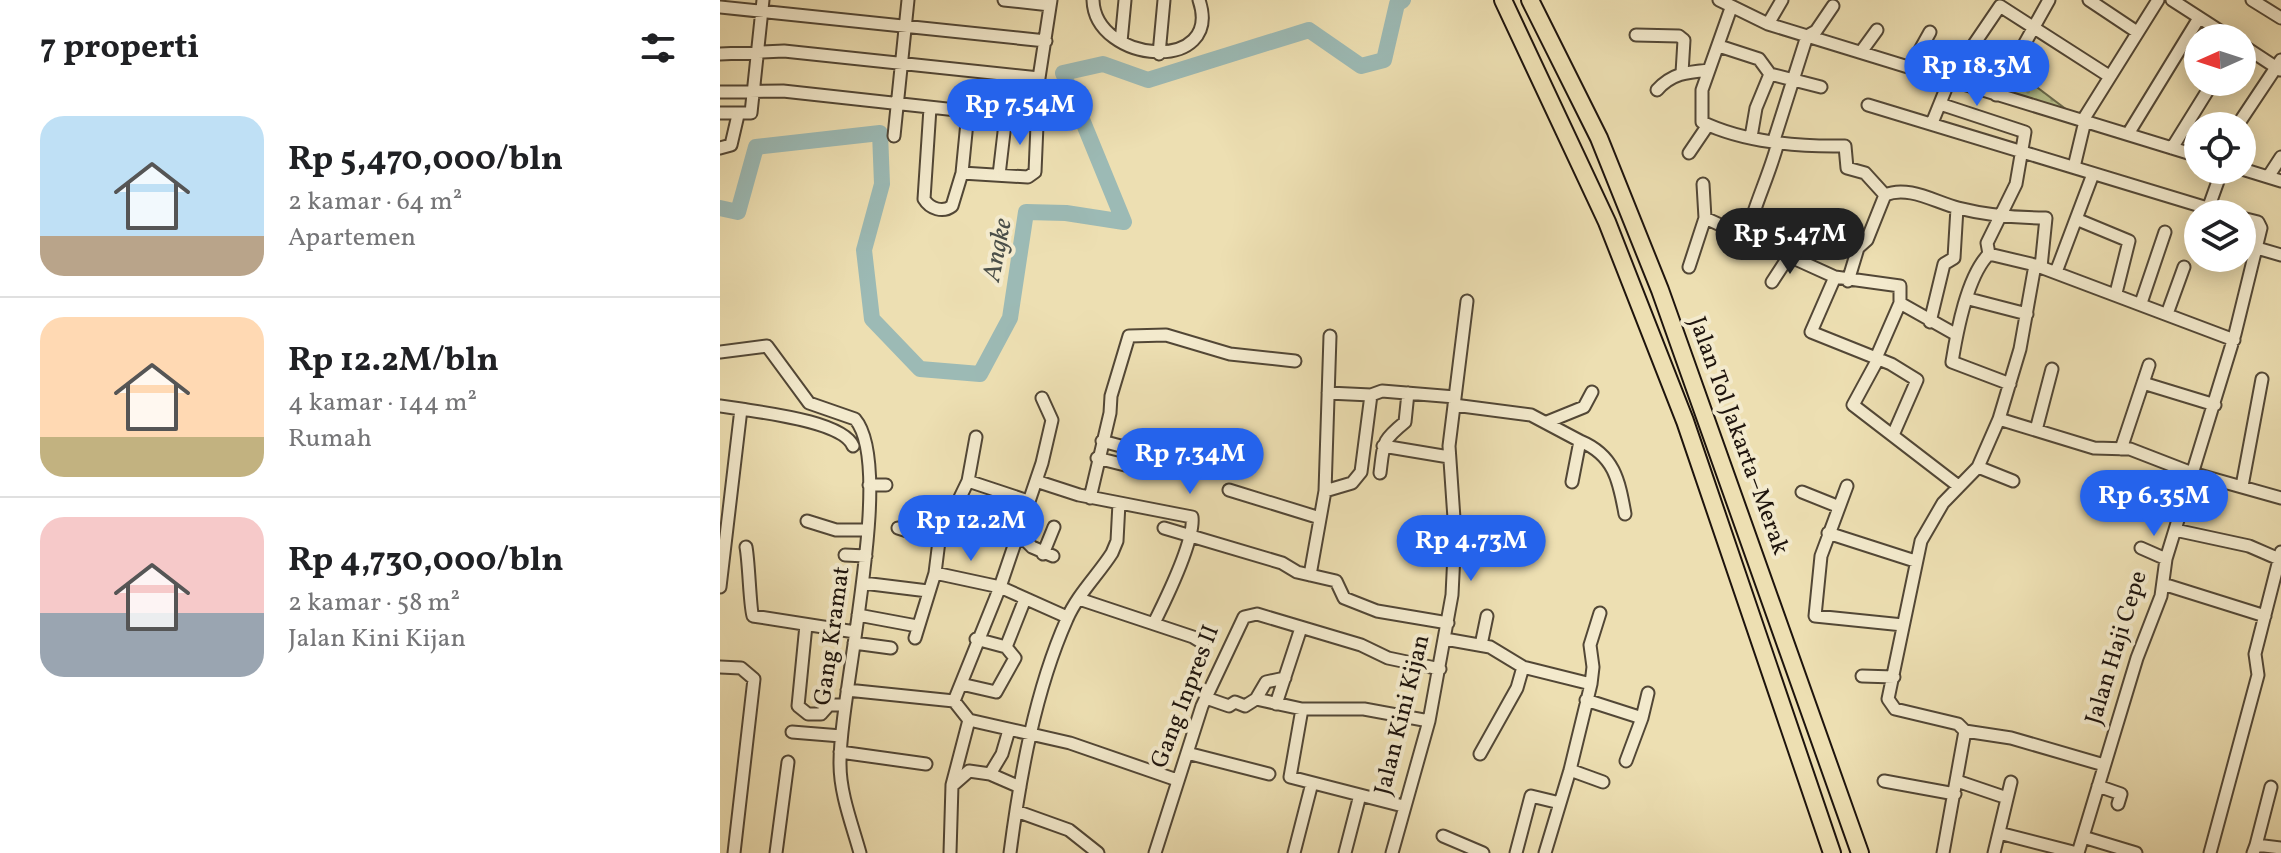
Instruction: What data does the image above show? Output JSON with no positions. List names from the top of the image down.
{
  "streets": {
    "highway": ["Jalan Tol Jakarta–Merak"],
    "street": [
      "Gang Kramat",
      "Jalan Haji Cepe",
      "Gang Inpres II",
      "Jalan Kini Kijan"
    ]
  },
  "crossings": [
    ["Gang Inpres II", "Jalan Kini Kijan"]
  ],
  "water": ["Angke"],
  "north": "left",
  "page": {
    "heading": "7 properti",
    "price": [
      "Rp 18.3M",
      "Rp 7.54M",
      "Rp 5.47M",
      "Rp 7.34M",
      "Rp 6.35M",
      "Rp 12.2M",
      "Rp 4.73M"
    ],
    "list": [
      {
        "name": "Rp 5,470,000/bln",
        "note": "2 kamar · 64 m² · Apartemen"
      },
      {
        "name": "Rp 12.2M/bln",
        "note": "4 kamar · 144 m² · Rumah"
      },
      {
        "name": "Rp 4,730,000/bln",
        "note": "2 kamar · 58 m² · Jalan Kini Kijan"
      }
    ]
  }
}
